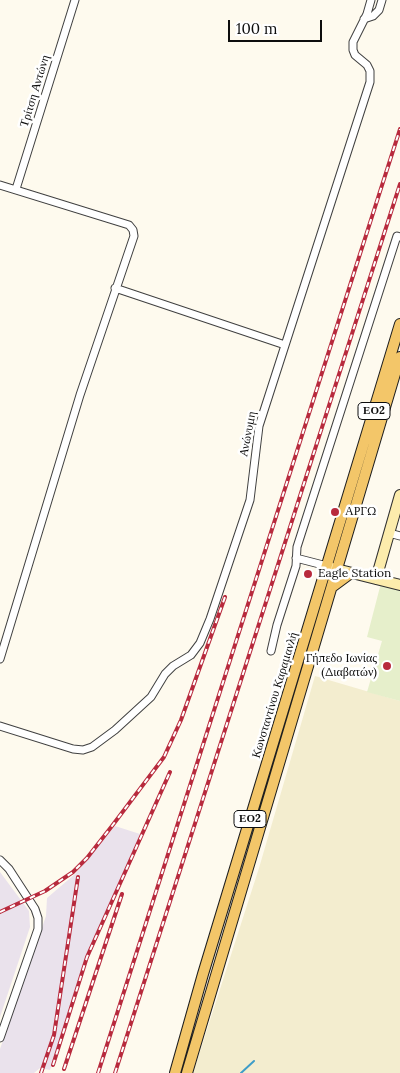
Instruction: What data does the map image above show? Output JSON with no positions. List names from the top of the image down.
{
  "streets": {
    "main road": ["ΕΟ2", "Κωνσταντίνου Καραμανλή"],
    "street": ["Τρίτση Αντώνη", "Ανώνυμη"]
  },
  "places": ["ΑΡΓΩ", "Eagle Station", "Γήπεδο Ιωνίας (Διαβατών)"],
  "scale_bar": "100 m"
}
